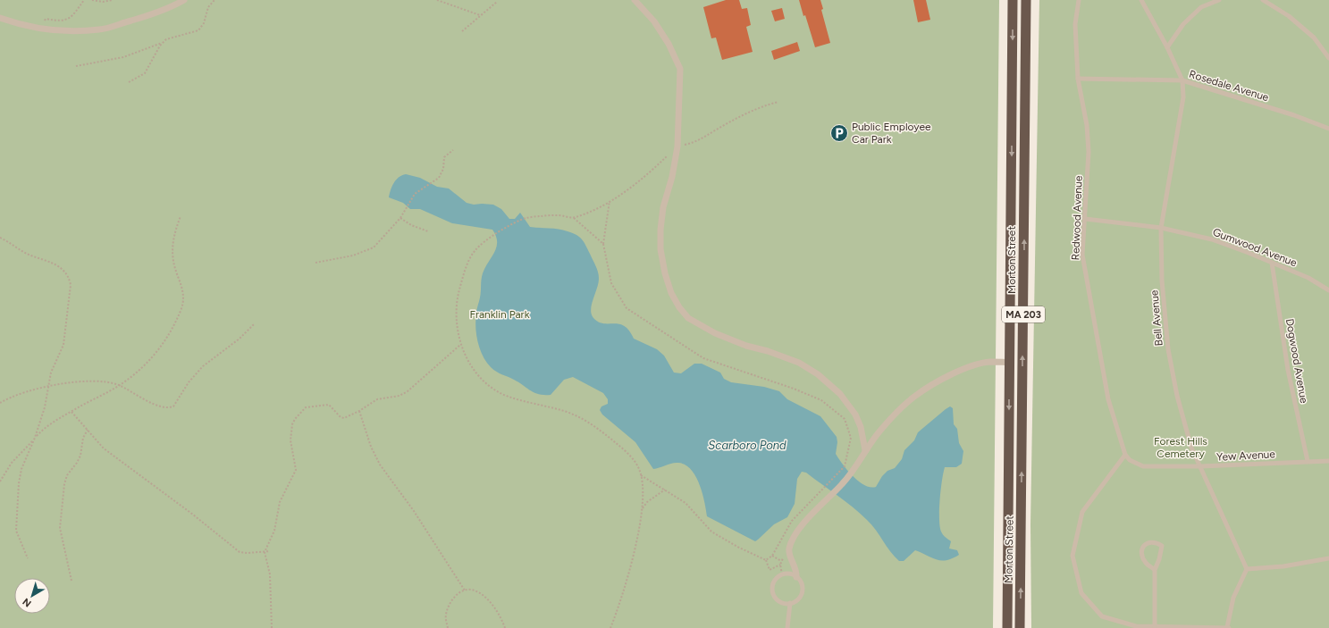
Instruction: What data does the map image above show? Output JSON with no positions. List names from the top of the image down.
{
  "streets": {
    "highway": ["Morton Street", "MA 203"],
    "lane": [
      "Rosedale Avenue",
      "Redwood Avenue",
      "Gumwood Avenue",
      "Bell Avenue",
      "Dogwood Avenue",
      "Yew Avenue"
    ]
  },
  "crossings": [
    ["Rosedale Avenue", "Redwood Avenue"],
    ["Rosedale Avenue", "Bell Avenue"],
    ["Redwood Avenue", "Gumwood Avenue"],
    ["Redwood Avenue", "Yew Avenue"],
    ["Gumwood Avenue", "Bell Avenue"],
    ["Gumwood Avenue", "Dogwood Avenue"],
    ["Bell Avenue", "Yew Avenue"],
    ["Dogwood Avenue", "Yew Avenue"]
  ],
  "water": ["Scarboro Pond"],
  "parks": ["Franklin Park", "Forest Hills Cemetery"],
  "places": {
    "parking": ["Public Employee Car Park"]
  },
  "north": "bottom left"
}
